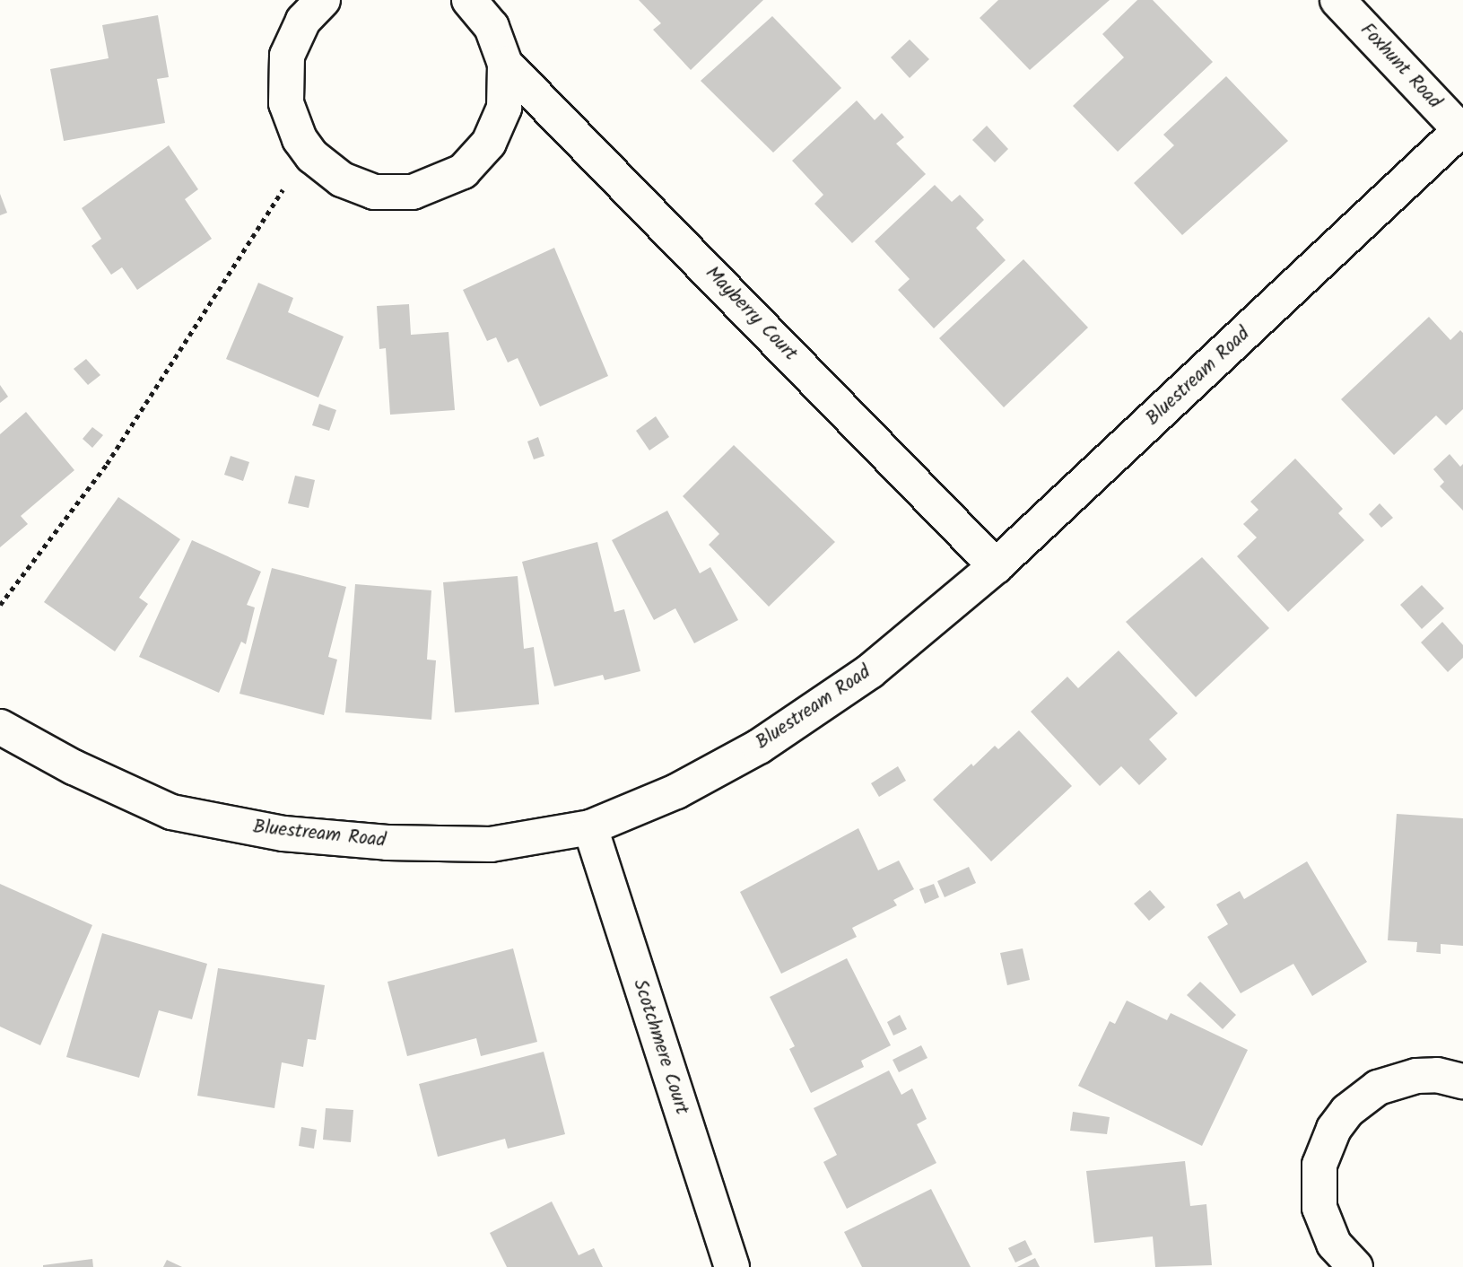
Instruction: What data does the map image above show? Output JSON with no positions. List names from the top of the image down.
{
  "streets": {
    "street": [
      "Foxhunt Road",
      "Mayberry Court",
      "Bluestream Road",
      "Scotchmere Court"
    ]
  },
  "crossings": [
    ["Foxhunt Road", "Bluestream Road"],
    ["Mayberry Court", "Bluestream Road"],
    ["Bluestream Road", "Scotchmere Court"]
  ]
}
